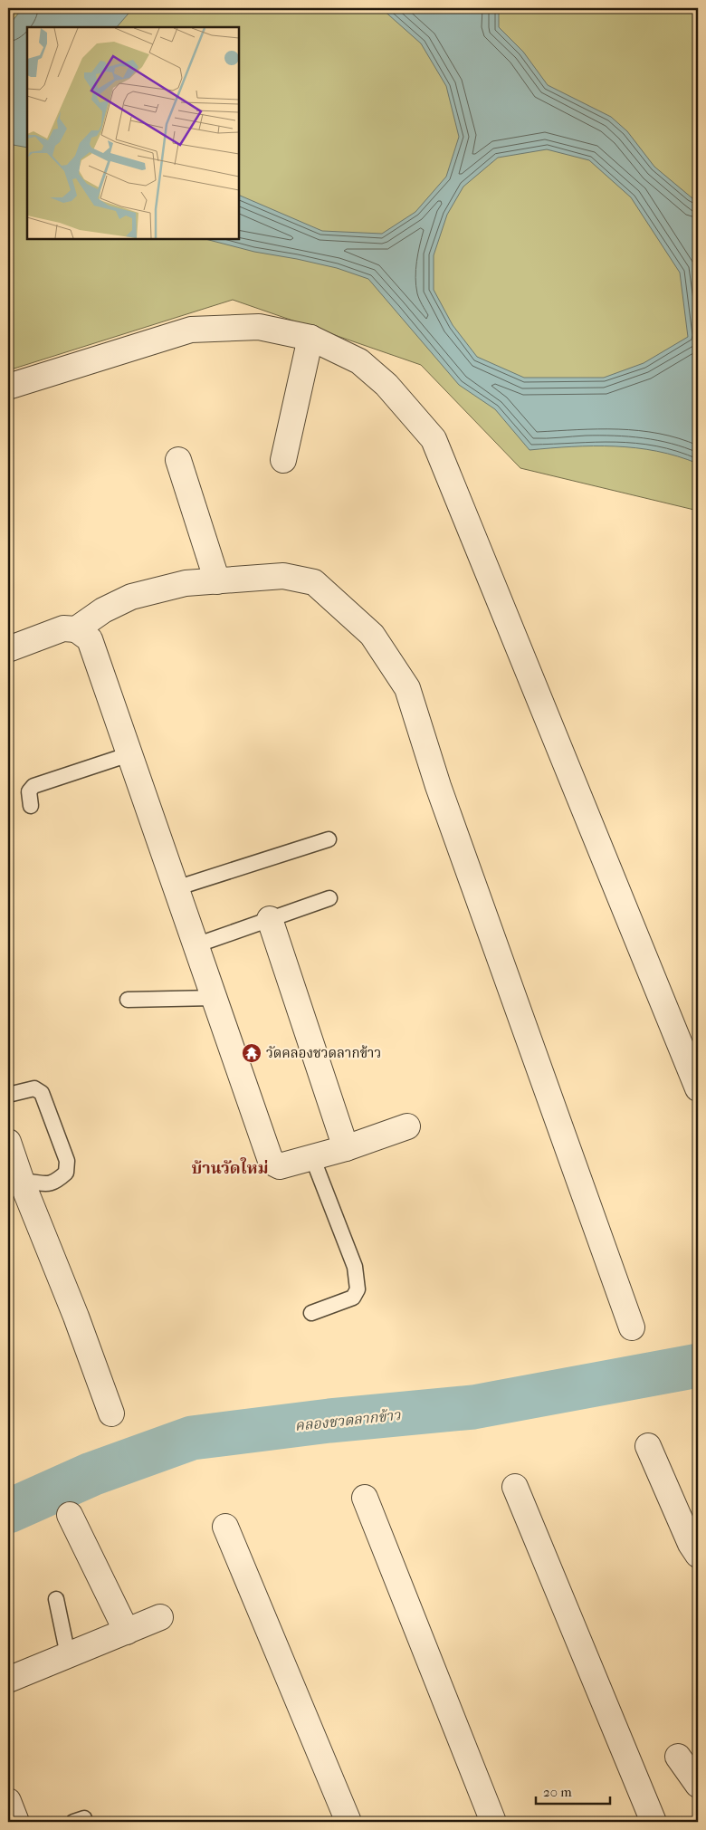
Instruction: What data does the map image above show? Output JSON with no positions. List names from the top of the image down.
{
  "districts": ["บ้านวัดใหม่"],
  "water": ["คลองชวดลากข้าว"],
  "places": {
    "temple": ["วัดคลองชวดลากข้าว"]
  },
  "scale_bar": "20 m"
}
